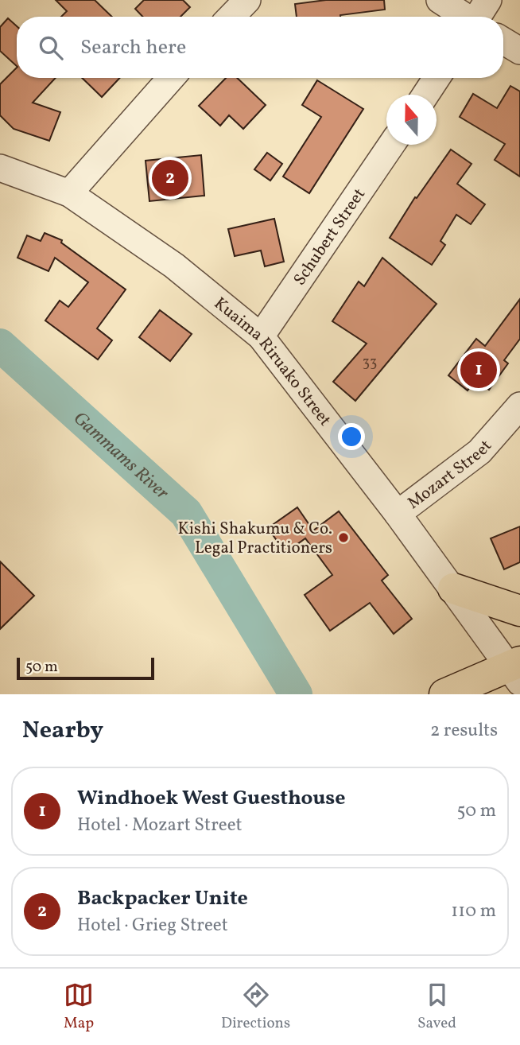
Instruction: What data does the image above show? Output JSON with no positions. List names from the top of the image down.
{
  "streets": {
    "street": ["Schubert Street", "Kuaima Riruako Street", "Mozart Street"]
  },
  "crossings": [
    ["Schubert Street", "Kuaima Riruako Street"],
    ["Kuaima Riruako Street", "Mozart Street"]
  ],
  "water": ["Gammams River"],
  "places": ["Kishi Shakumu & Co. Legal Practitioners"],
  "house_numbers": ["33"],
  "scale_bar": "50 m",
  "north": "top",
  "page": {
    "search": "Search here",
    "pins": ["2", "1"],
    "scale": "50 m",
    "heading": ["Nearby", "2 results"],
    "list": [
      {
        "mark": "1",
        "name": "Windhoek West Guesthouse",
        "note": "Hotel · Mozart Street",
        "value": "50 m"
      },
      {
        "mark": "2",
        "name": "Backpacker Unite",
        "note": "Hotel · Grieg Street",
        "value": "110 m"
      }
    ],
    "nav": ["Map", "Directions", "Saved"]
  }
}
